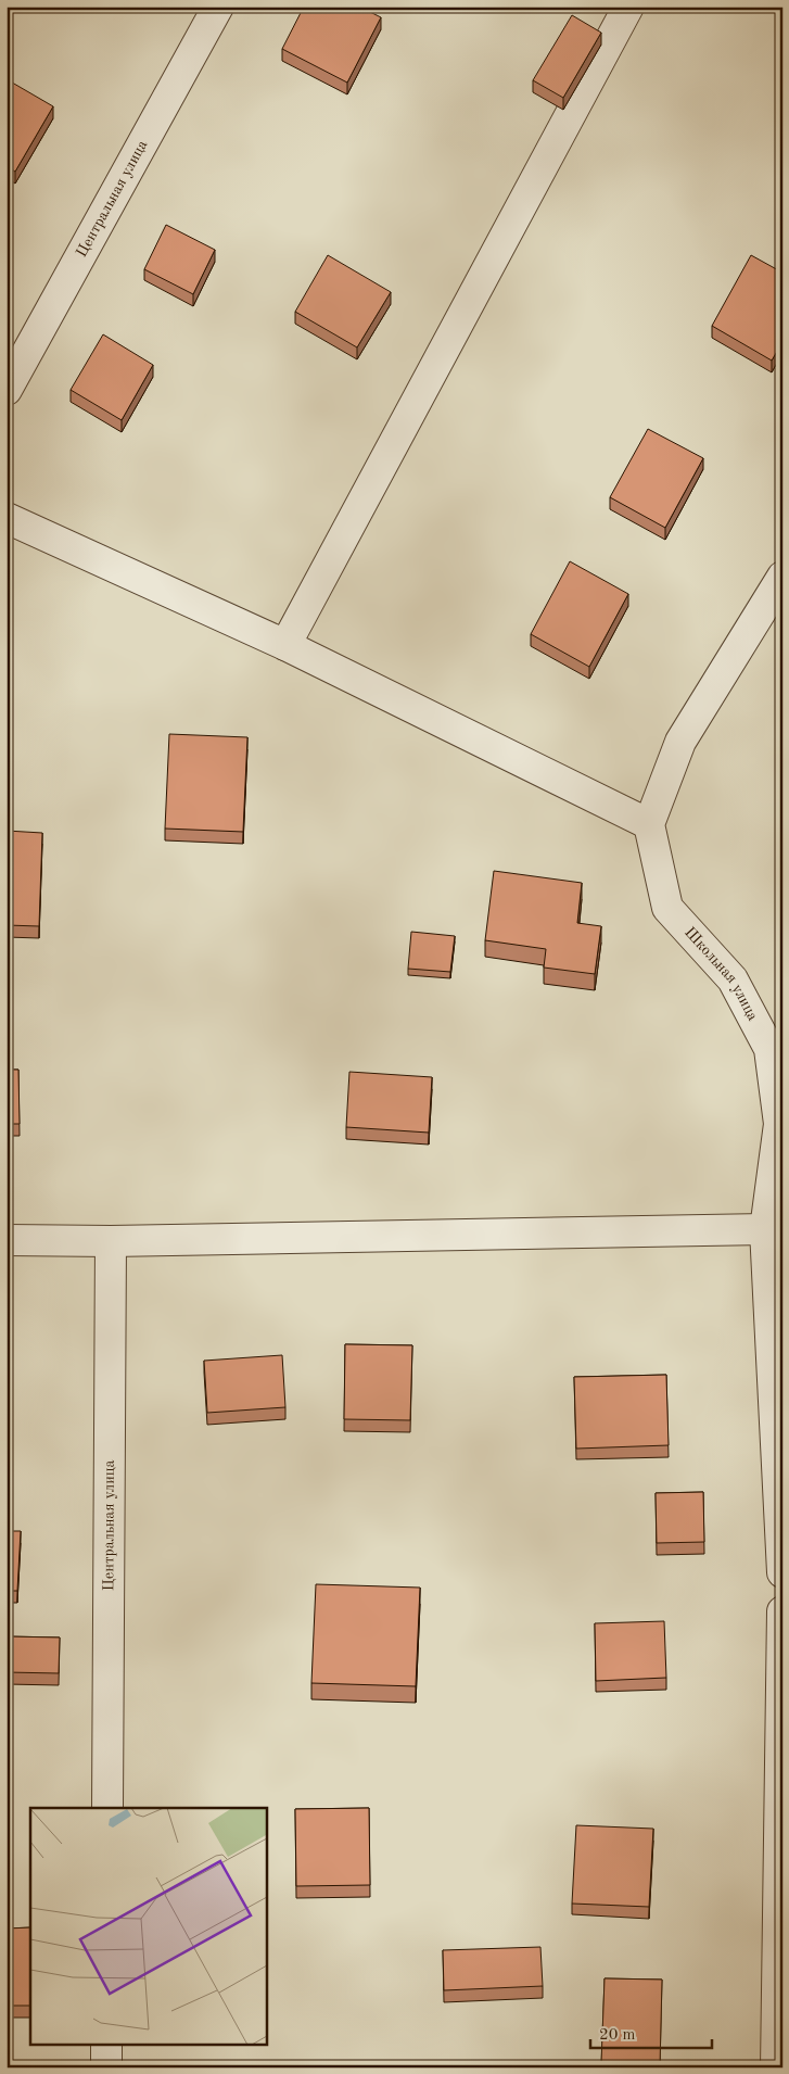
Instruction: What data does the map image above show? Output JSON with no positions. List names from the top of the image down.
{
  "streets": {
    "street": ["Центральная улица", "Школьная улица"]
  },
  "scale_bar": "20 m"
}
